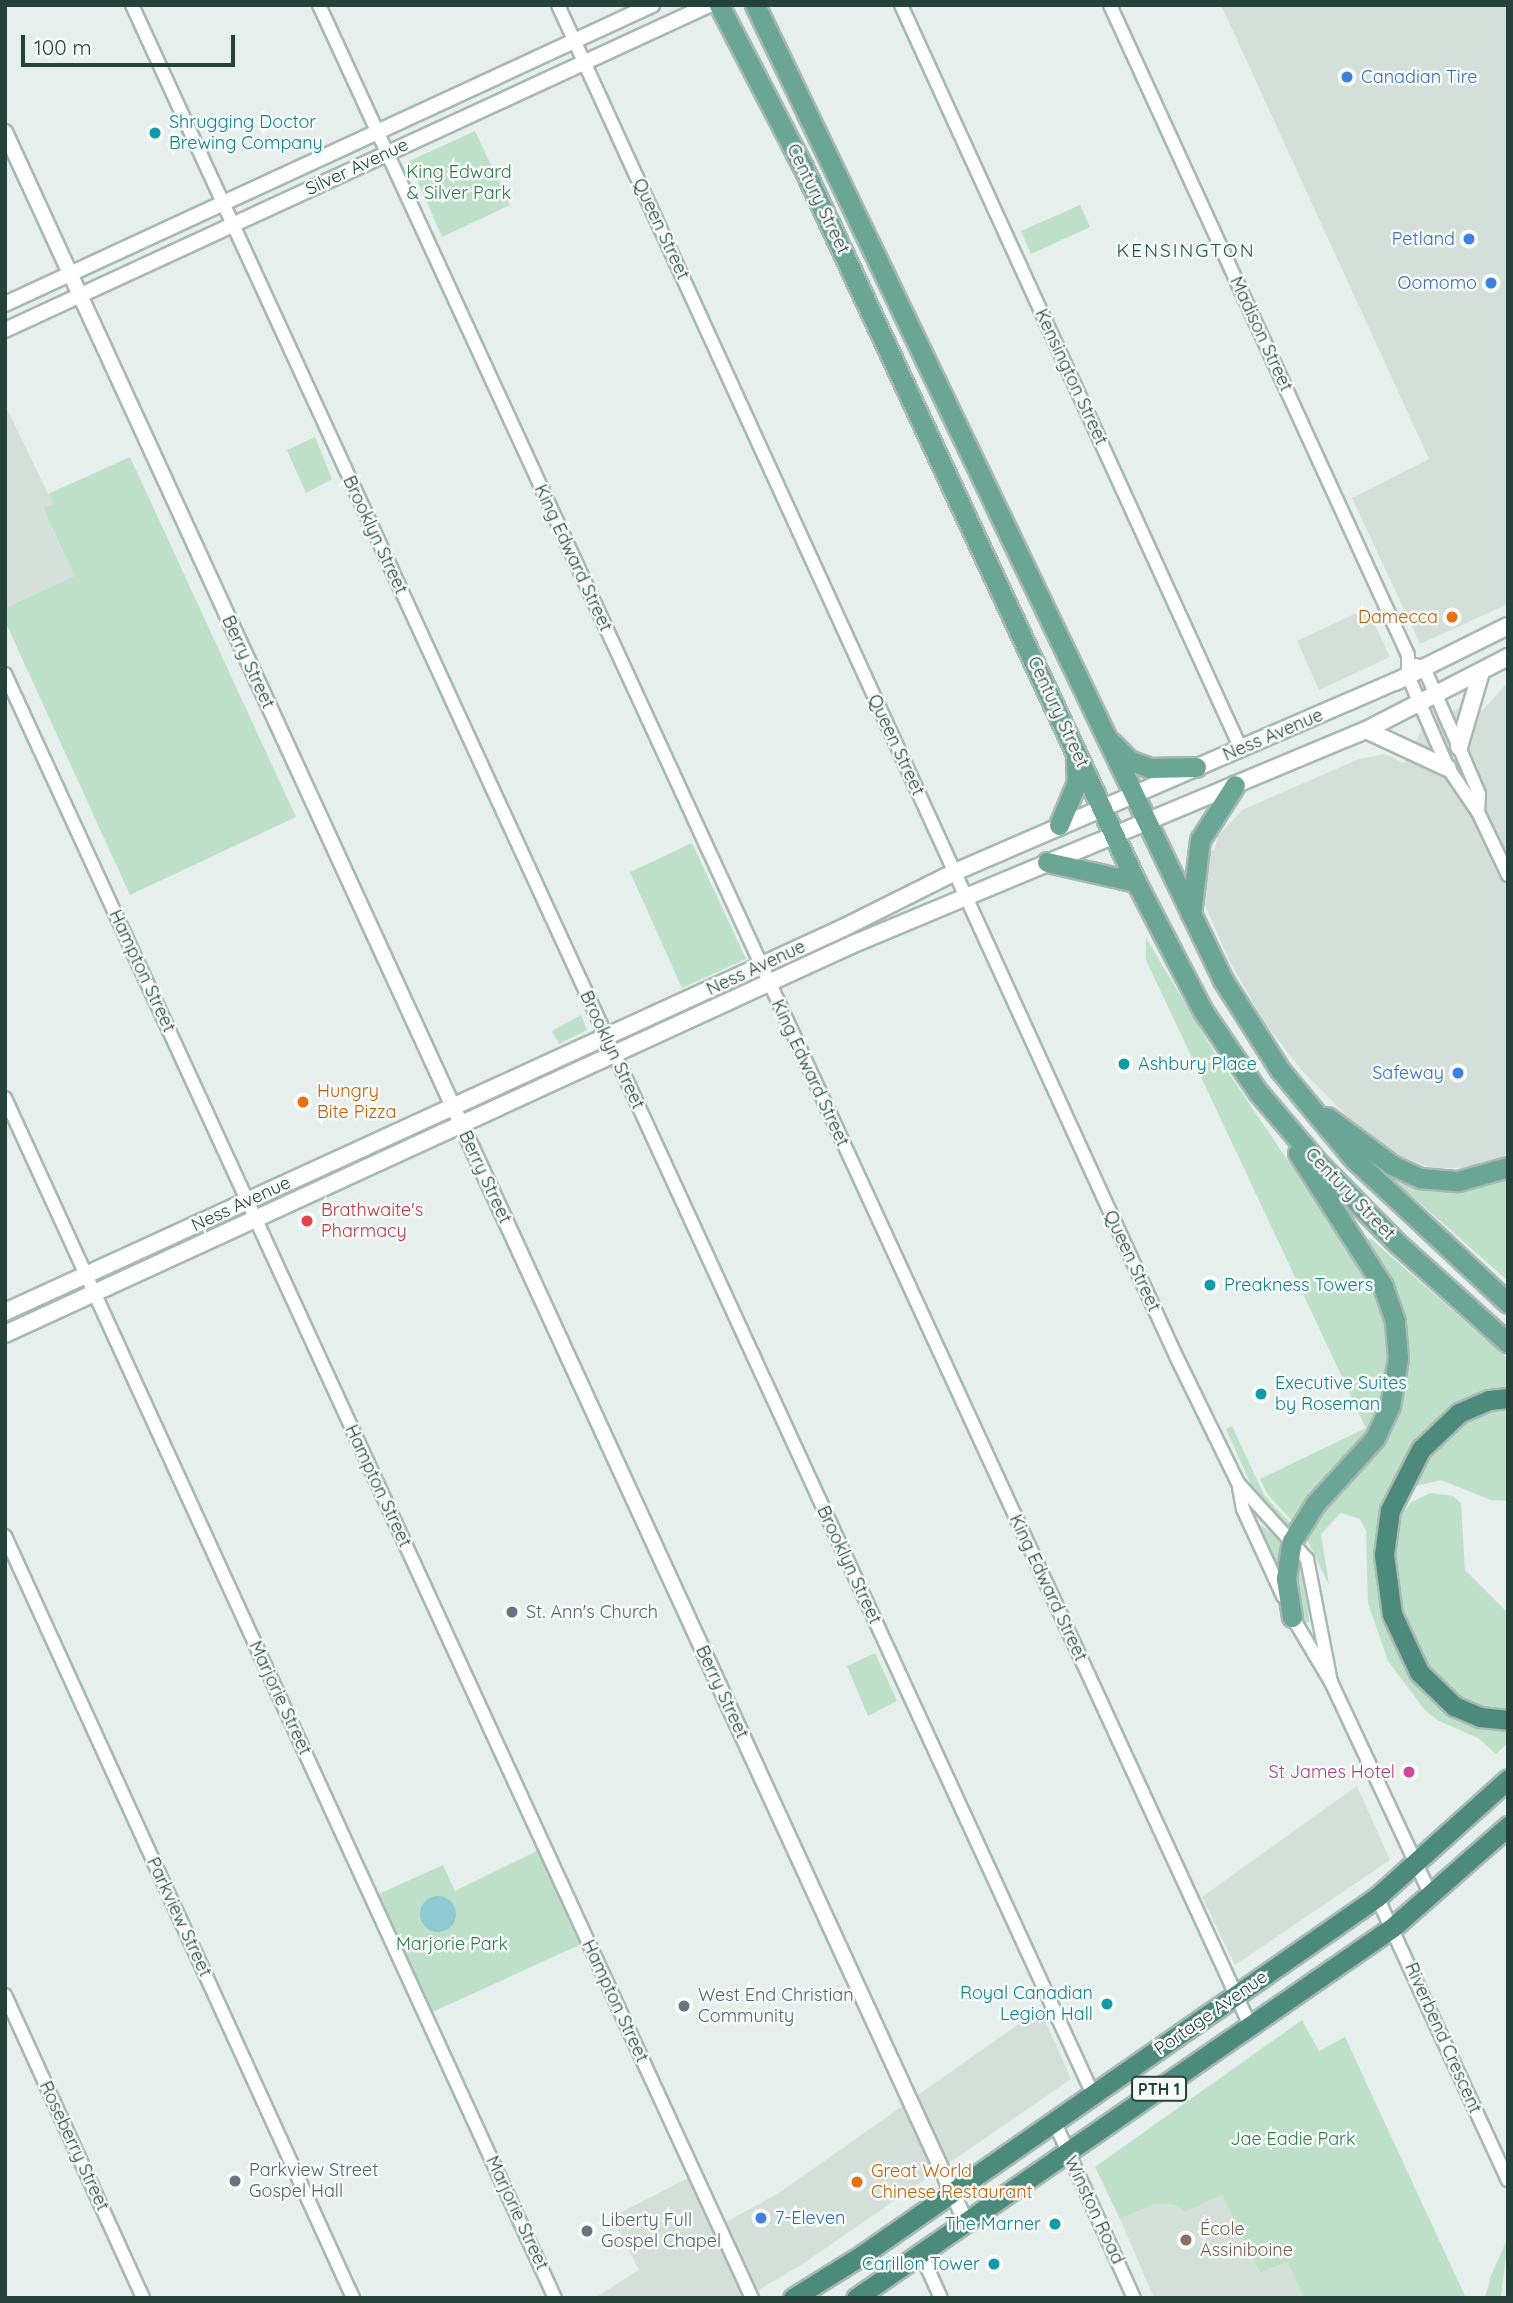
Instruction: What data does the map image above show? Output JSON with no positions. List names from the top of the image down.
{
  "streets": {
    "highway": ["Portage Avenue", "PTH 1"],
    "main road": ["Century Street", "Ness Avenue"],
    "street": [
      "Silver Avenue",
      "Queen Street",
      "Madison Street",
      "Kensington Street",
      "Brooklyn Street",
      "King Edward Street",
      "Berry Street",
      "Hampton Street",
      "Marjorie Street",
      "Parkview Street",
      "Riverbend Crescent",
      "Roseberry Street",
      "Winston Road"
    ]
  },
  "crossings": [
    ["Silver Avenue", "Queen Street"],
    ["Silver Avenue", "Brooklyn Street"],
    ["Silver Avenue", "King Edward Street"],
    ["Silver Avenue", "Berry Street"],
    ["Century Street", "Ness Avenue"],
    ["Queen Street", "Ness Avenue"],
    ["Queen Street", "Portage Avenue"],
    ["Madison Street", "Ness Avenue"],
    ["Kensington Street", "Ness Avenue"],
    ["Brooklyn Street", "Ness Avenue"],
    ["Brooklyn Street", "Portage Avenue"],
    ["King Edward Street", "Ness Avenue"],
    ["King Edward Street", "Portage Avenue"],
    ["Berry Street", "Ness Avenue"],
    ["Berry Street", "Portage Avenue"],
    ["Ness Avenue", "Hampton Street"],
    ["Ness Avenue", "Marjorie Street"],
    ["Portage Avenue", "Riverbend Crescent"],
    ["Portage Avenue", "Winston Road"]
  ],
  "districts": ["KENSINGTON"],
  "parks": ["King Edward & Silver Park", "Marjorie Park", "Jae Eadie Park"],
  "places": [
    "Canadian Tire",
    "Shrugging Doctor Brewing Company",
    "Petland",
    "Oomomo",
    "Damecca",
    "Ashbury Place",
    "Safeway",
    "Hungry Bite Pizza",
    "Brathwaite's Pharmacy",
    "Preakness Towers",
    "Executive Suites by Roseman",
    "St. Ann's Church",
    "St James Hotel",
    "Royal Canadian Legion Hall",
    "West End Christian Community",
    "Parkview Street Gospel Hall",
    "Great World Chinese Restaurant",
    "7-Eleven",
    "The Marner",
    "Liberty Full Gospel Chapel",
    "École Assiniboine",
    "Carillon Tower"
  ],
  "scale_bar": "100 m"
}
